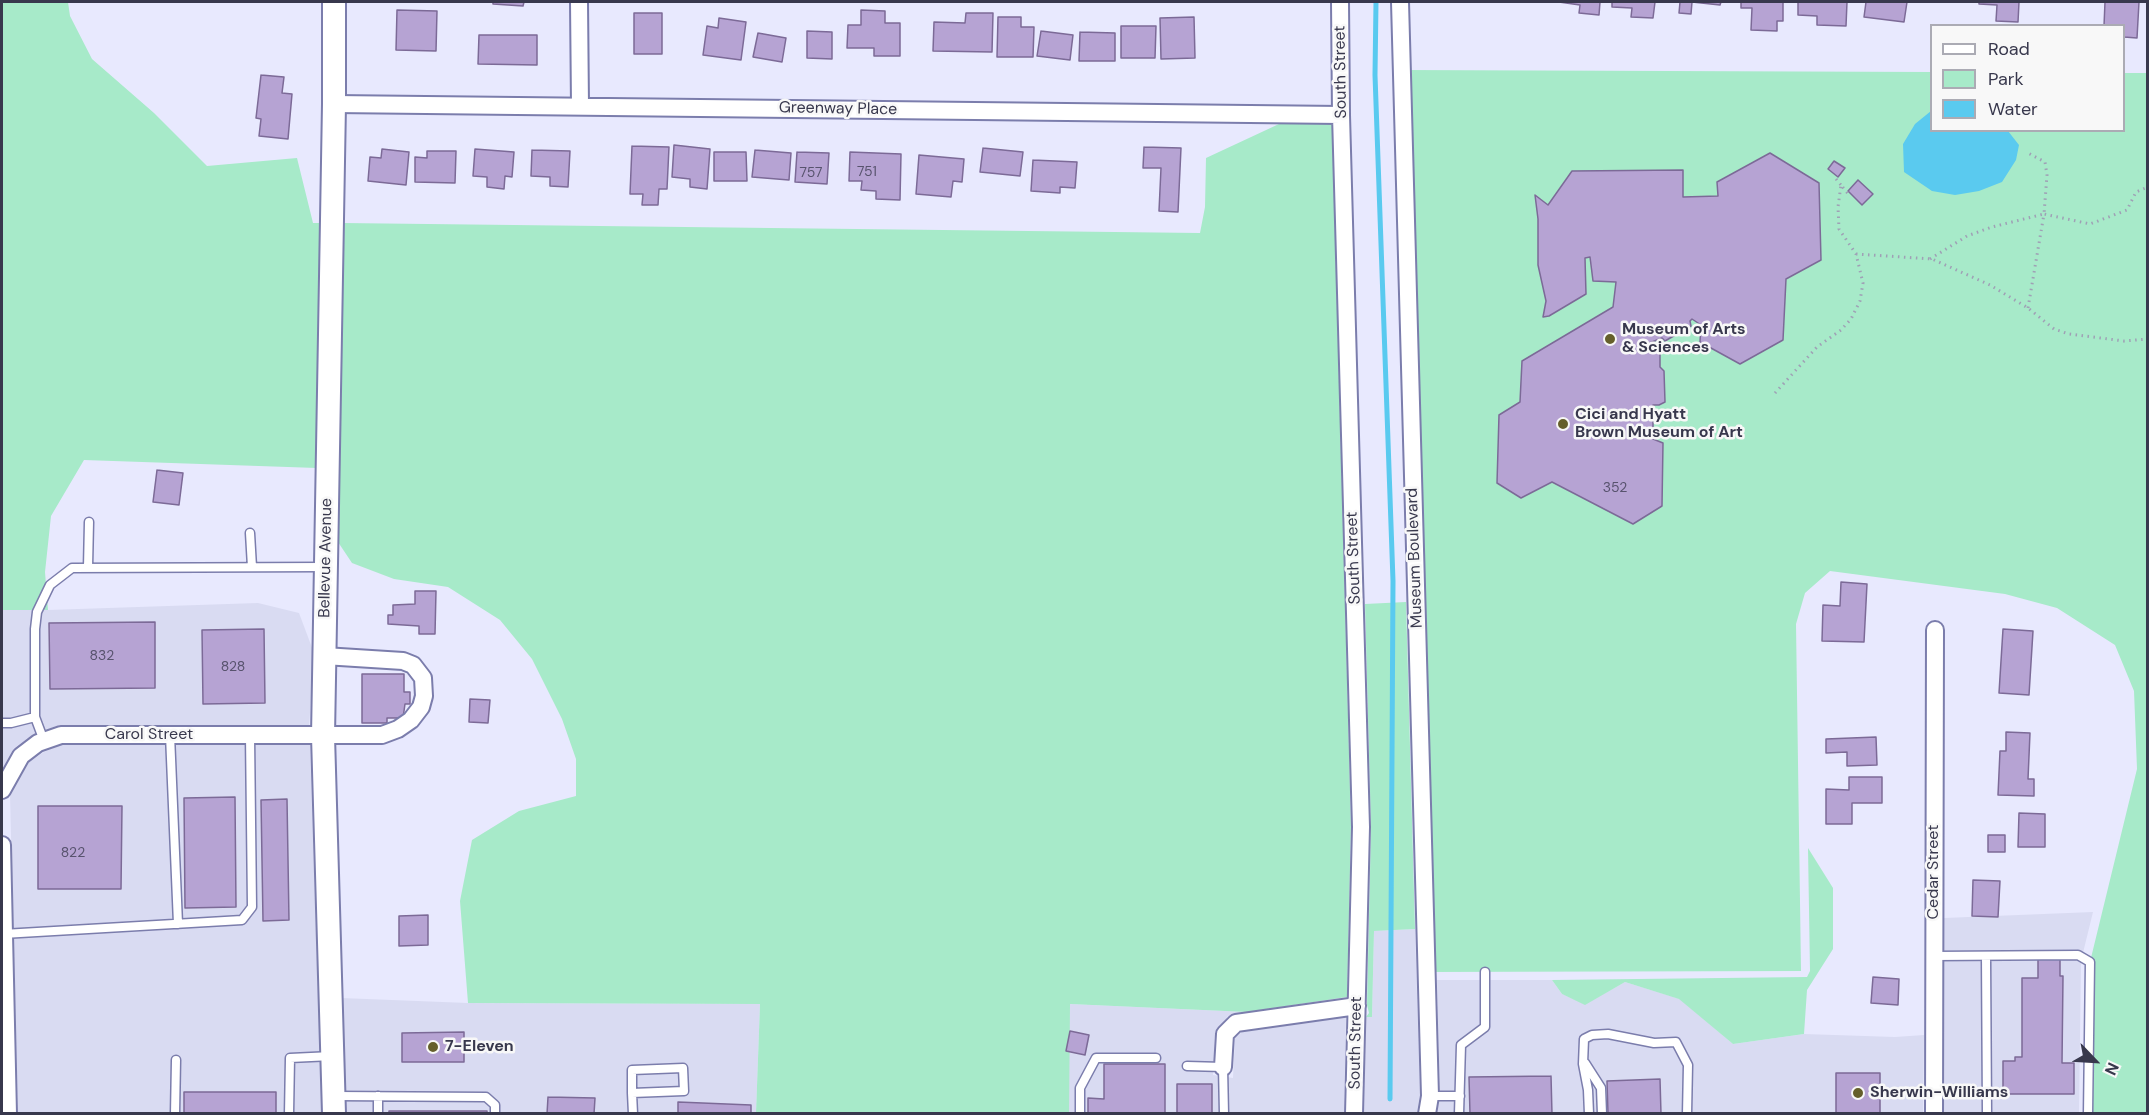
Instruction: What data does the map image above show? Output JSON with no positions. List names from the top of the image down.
{
  "streets": {
    "street": [
      "South Street",
      "Greenway Place",
      "Bellevue Avenue",
      "Museum Boulevard",
      "Carol Street",
      "Cedar Street"
    ]
  },
  "crossings": [
    ["South Street", "Greenway Place"],
    ["Greenway Place", "Bellevue Avenue"],
    ["Bellevue Avenue", "Carol Street"]
  ],
  "places": [
    "Museum of Arts & Sciences",
    "Cici and Hyatt Brown Museum of Art",
    "7-Eleven",
    "Sherwin-Williams"
  ],
  "house_numbers": [
    "751",
    "757",
    "352",
    "832",
    "828",
    "822"
  ],
  "legend": ["Road", "Park", "Water"],
  "north": "bottom right"
}
